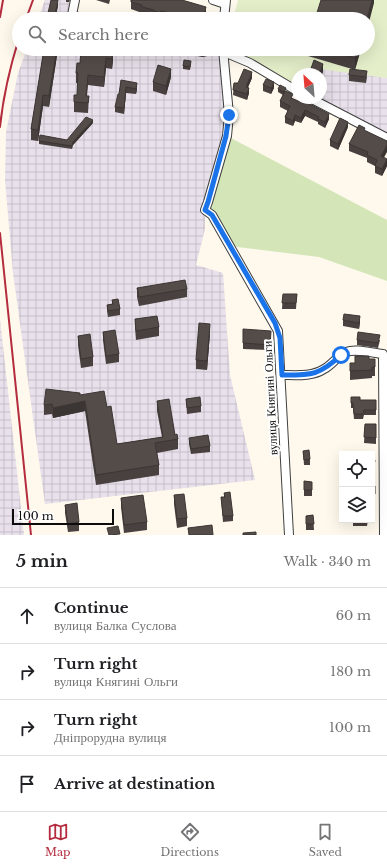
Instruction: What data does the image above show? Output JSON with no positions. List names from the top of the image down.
{
  "streets": {
    "street": ["вулиця Княгині Ольги"]
  },
  "scale_bar": "100 m",
  "north": "top left",
  "page": {
    "search": "Search here",
    "scale": "100 m",
    "heading": ["5 min", "Walk · 340 m"],
    "list": [
      ["Continue", "вулиця Балка Суслова", "60 m"],
      ["Turn right", "вулиця Княгині Ольги", "180 m"],
      ["Turn right", "Дніпрорудна вулиця", "100 m"],
      "Arrive at destination"
    ],
    "nav": ["Map", "Directions", "Saved"]
  }
}
